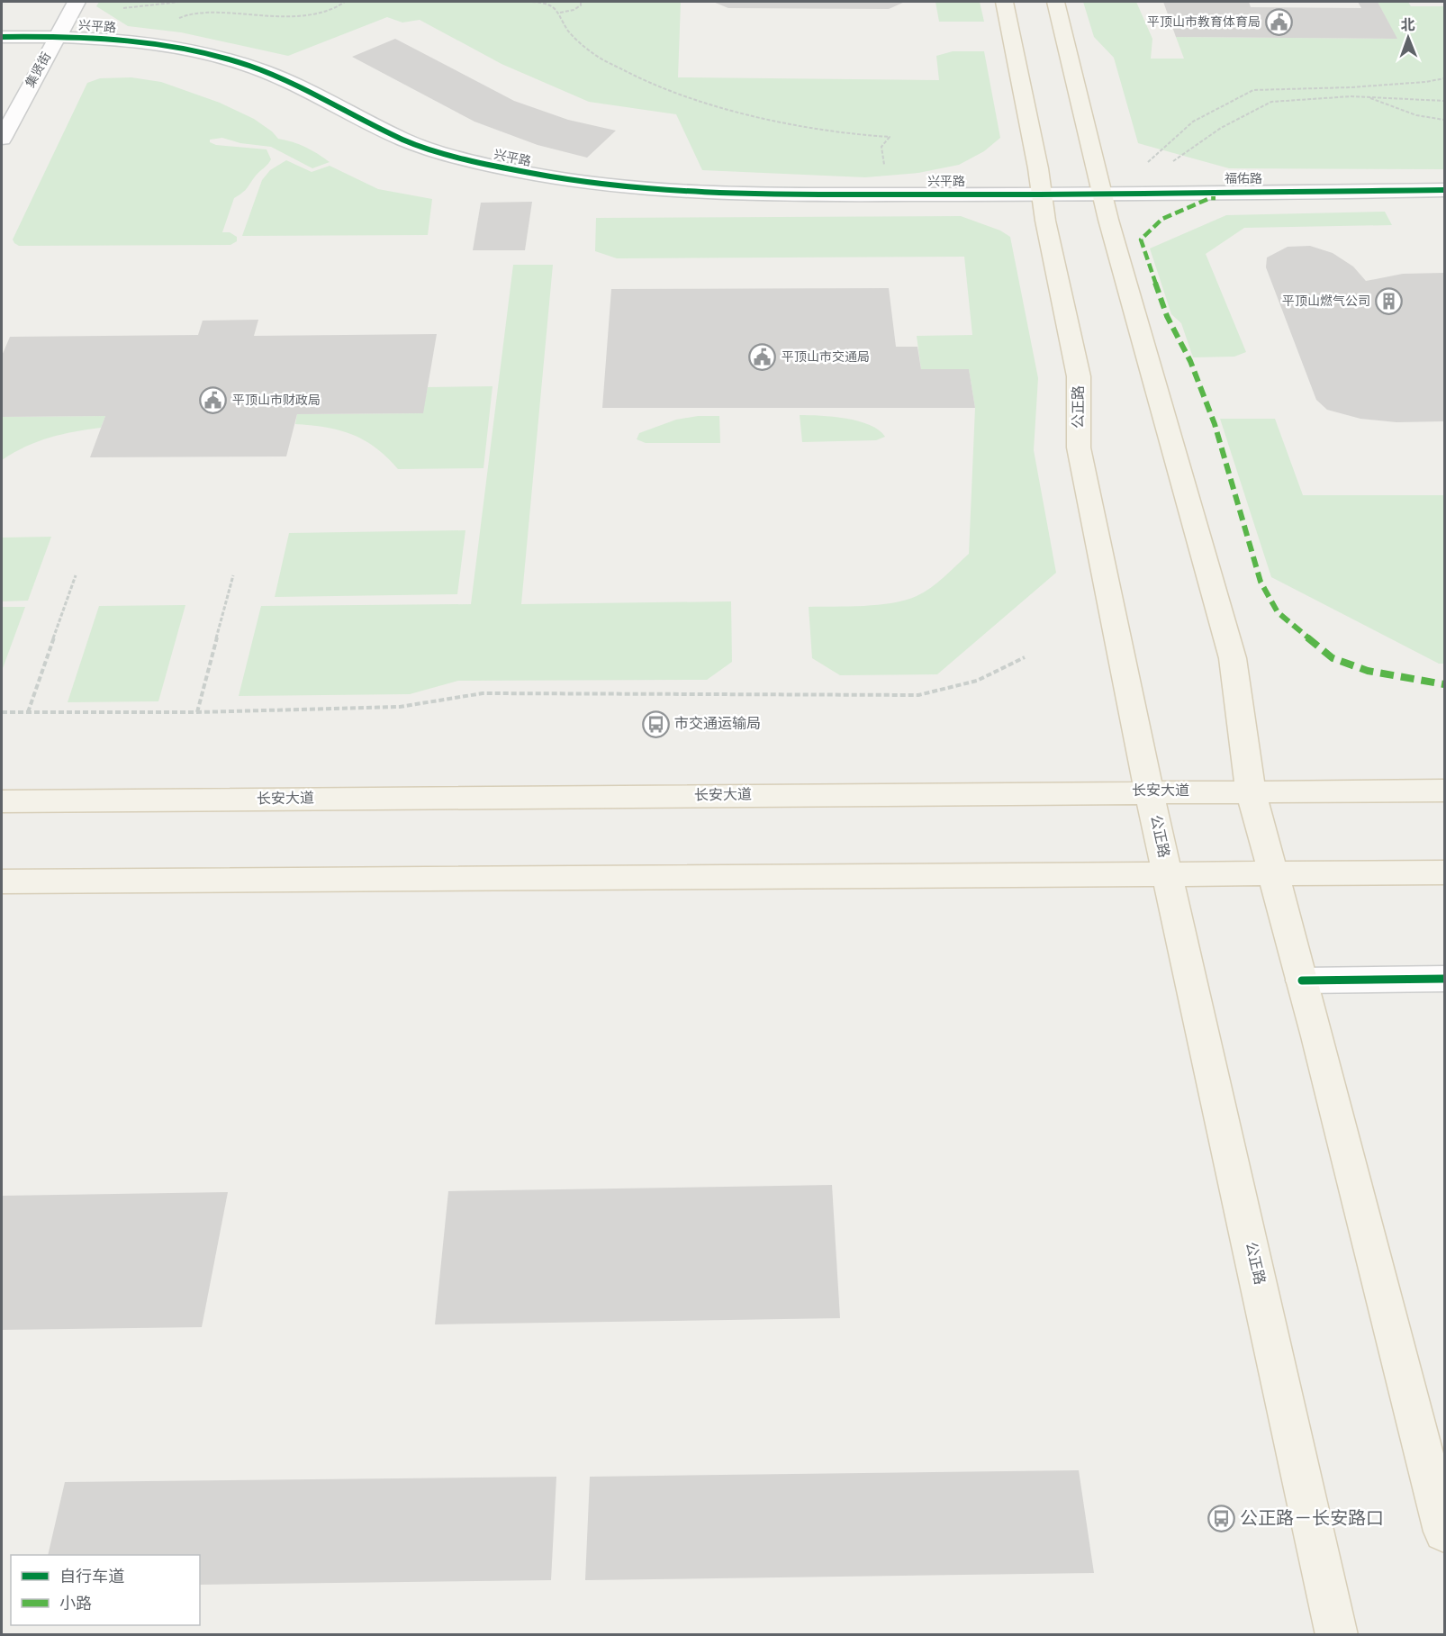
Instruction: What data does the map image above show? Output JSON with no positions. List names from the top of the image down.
{
  "streets": {
    "main road": ["公正路", "长安大道"],
    "street": ["兴平路", "集贤街", "福佑路"]
  },
  "crossings": [
    ["兴平路", "集贤街"],
    ["兴平路", "福佑路"],
    ["兴平路", "公正路"],
    ["福佑路", "公正路"],
    ["公正路", "长安大道"]
  ],
  "places": {
    "public building": ["平顶山市教育体育局", "平顶山市交通局", "平顶山市财政局"],
    "building": ["平顶山燃气公司"],
    "bus stop": ["市交通运输局", "公正路－长安路口"]
  },
  "legend": ["自行车道", "小路"],
  "north": "top"
}
